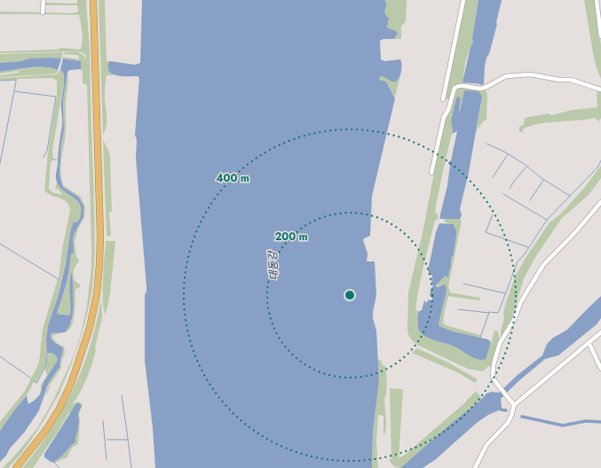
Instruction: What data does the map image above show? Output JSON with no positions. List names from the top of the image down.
{
  "water": ["대동강"],
  "rings": ["400 m", "200 m"]
}
